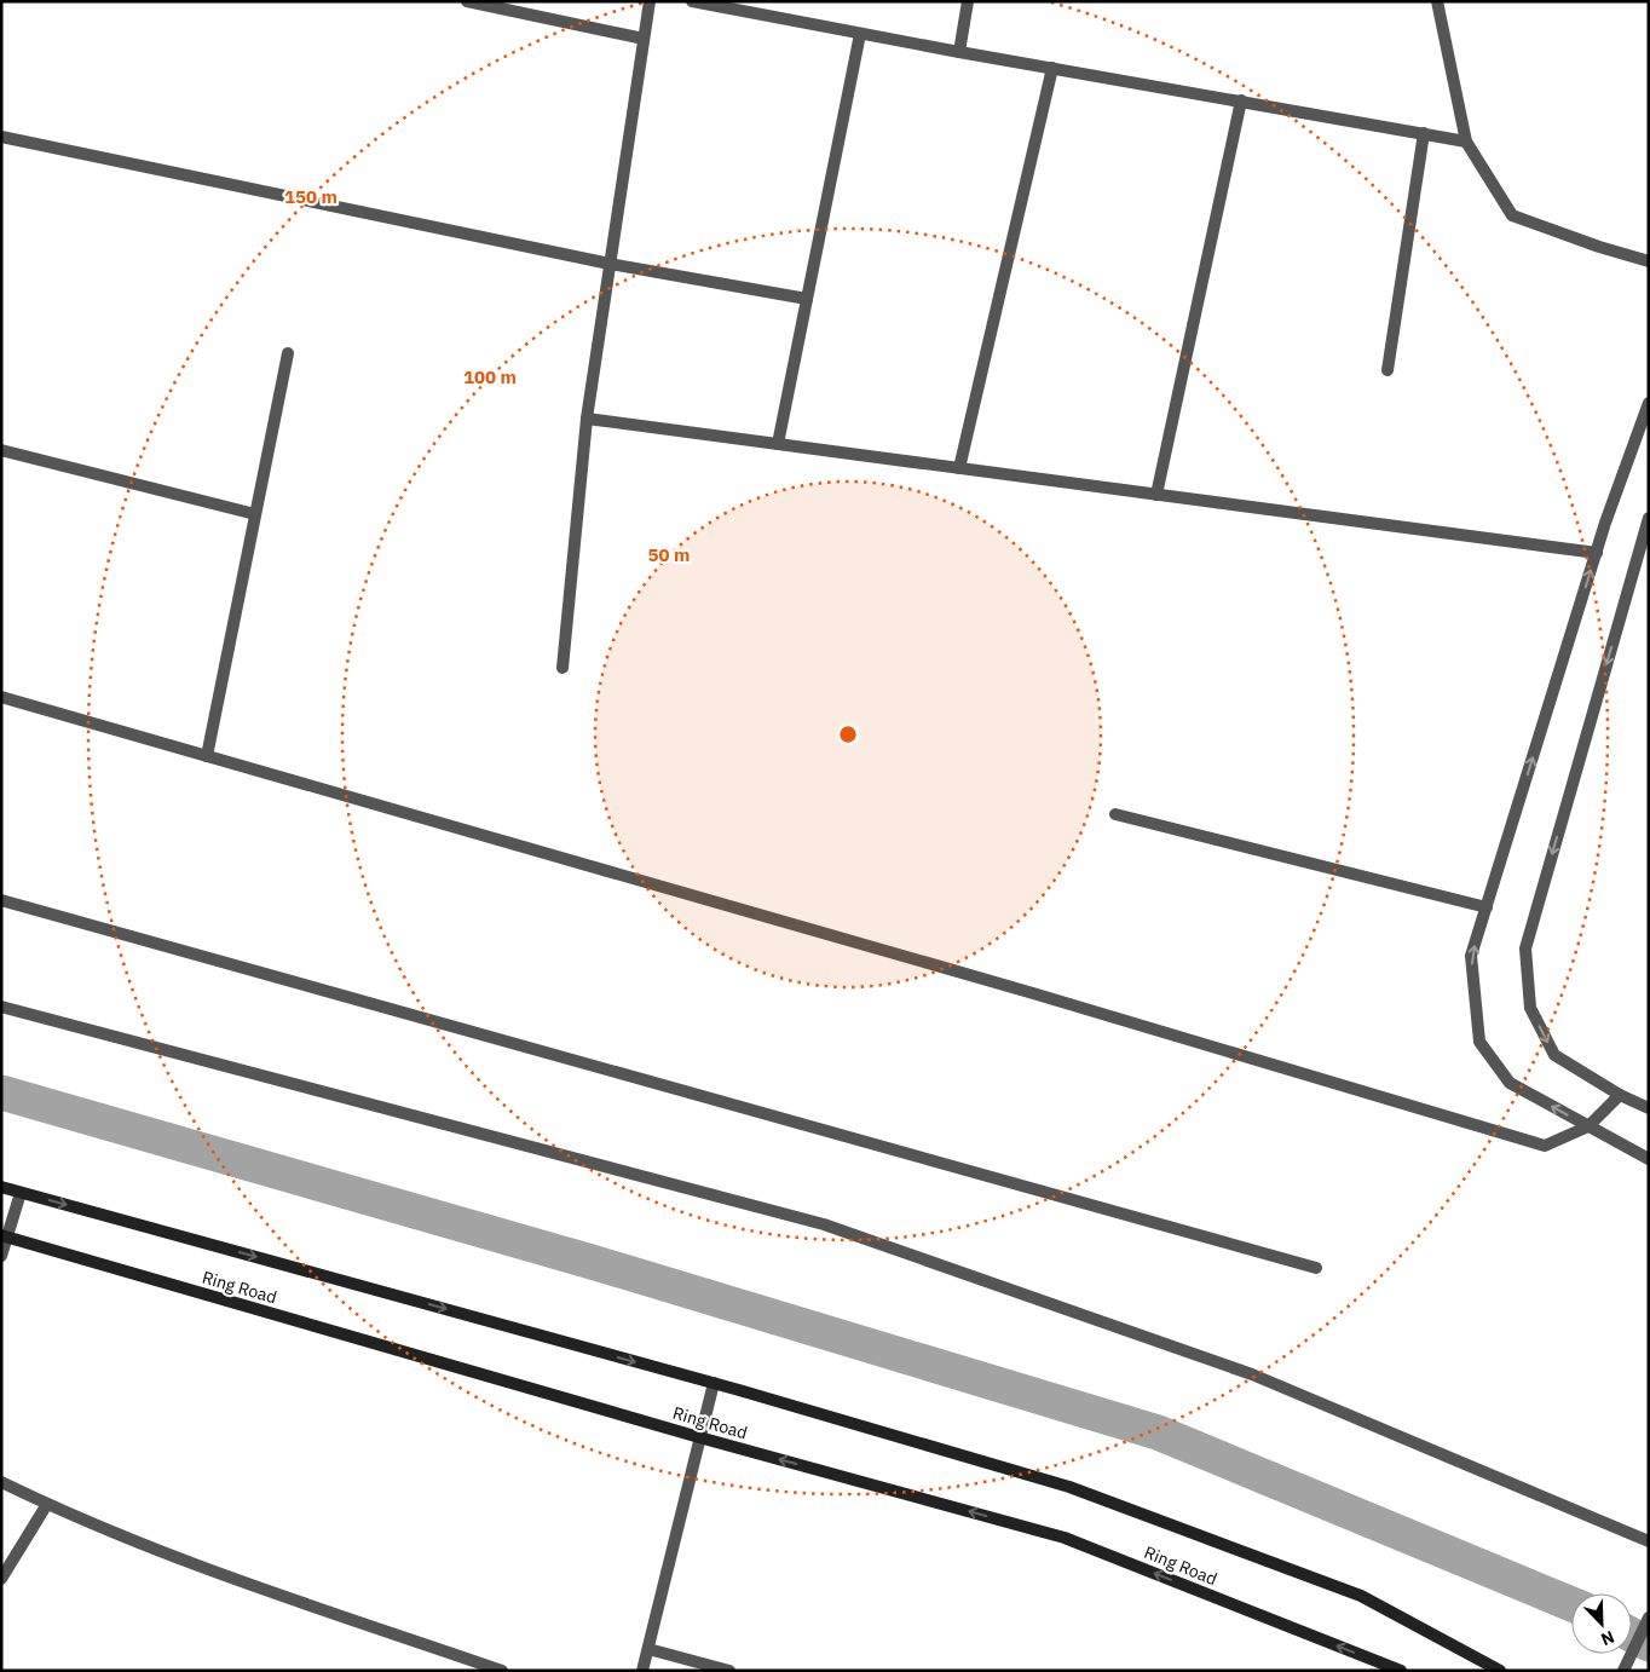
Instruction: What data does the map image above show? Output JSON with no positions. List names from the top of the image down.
{
  "streets": {
    "main road": ["Ring Road"]
  },
  "north": "bottom right",
  "rings": ["150 m", "100 m", "50 m"]
}
